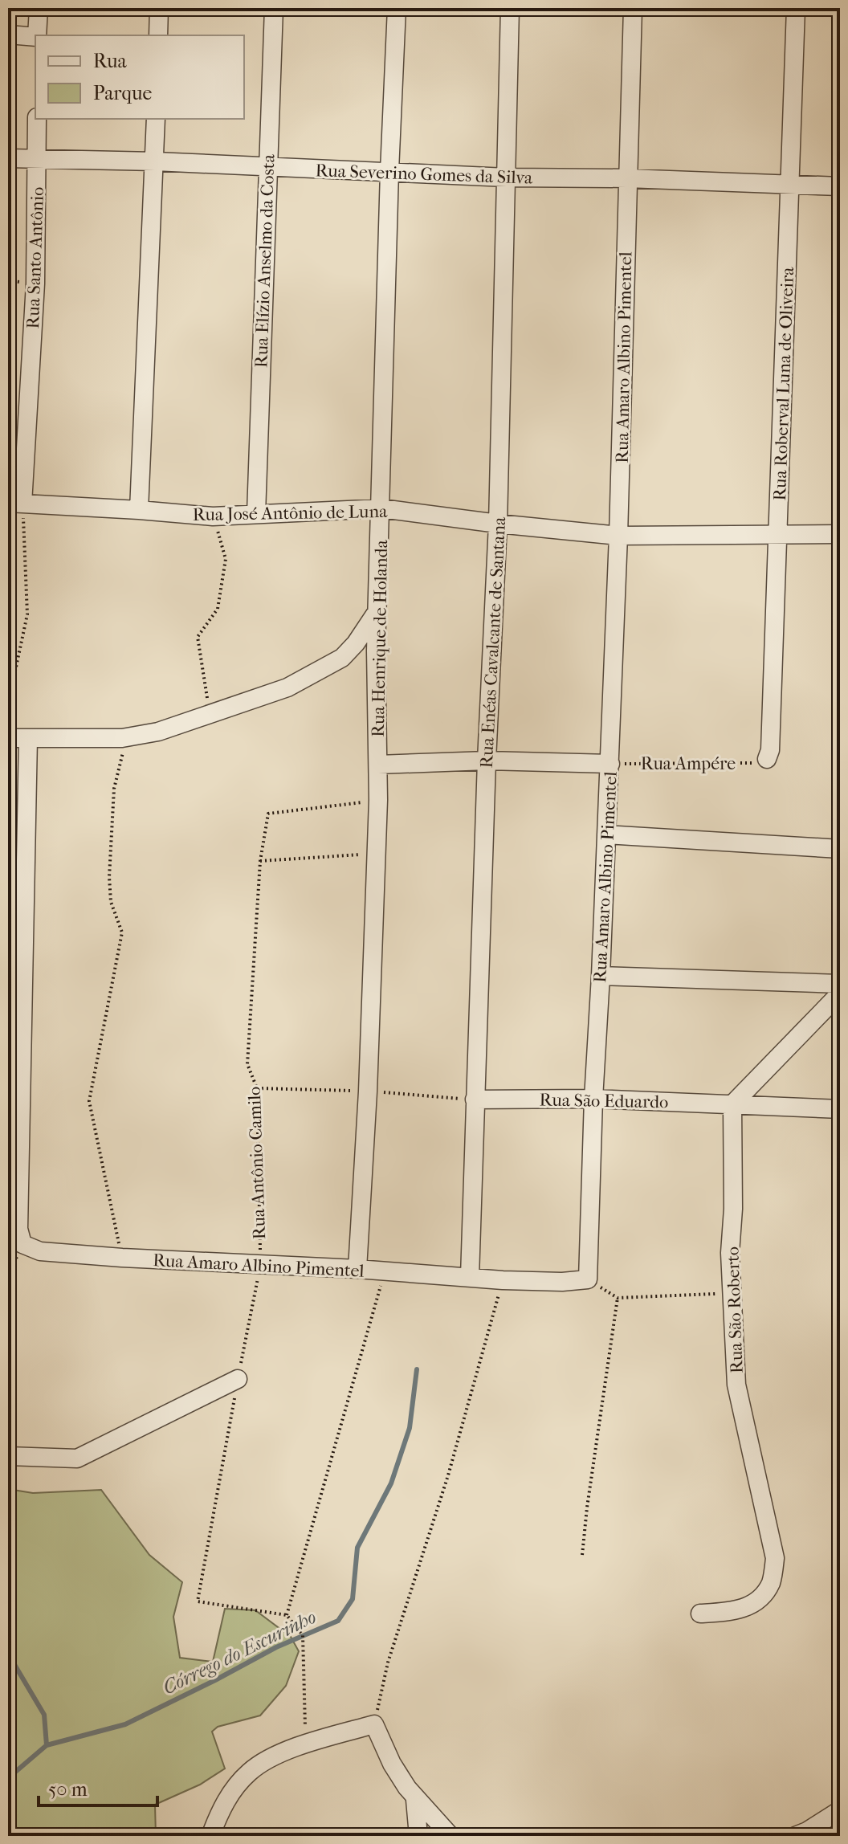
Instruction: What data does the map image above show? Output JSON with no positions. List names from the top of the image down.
{
  "streets": {
    "street": [
      "Rua Severino Gomes da Silva",
      "Rua Santo Antônio",
      "Rua Elízio Anselmo da Costa",
      "Rua Amaro Albino Pimentel",
      "Rua Roberval Luna de Oliveira",
      "Rua José Antônio de Luna",
      "Rua Henrique de Holanda",
      "Rua Enéas Cavalcante de Santana",
      "Rua São Eduardo",
      "Rua São Roberto"
    ],
    "path": ["Rua Ampére", "Rua Antônio Camilo"]
  },
  "crossings": [
    ["Rua Severino Gomes da Silva", "Rua Santo Antônio"],
    ["Rua Severino Gomes da Silva", "Rua Elízio Anselmo da Costa"],
    ["Rua Severino Gomes da Silva", "Rua Amaro Albino Pimentel"],
    ["Rua Severino Gomes da Silva", "Rua Roberval Luna de Oliveira"],
    ["Rua Severino Gomes da Silva", "Rua Henrique de Holanda"],
    ["Rua Severino Gomes da Silva", "Rua Enéas Cavalcante de Santana"],
    ["Rua Santo Antônio", "Rua José Antônio de Luna"],
    ["Rua Elízio Anselmo da Costa", "Rua José Antônio de Luna"],
    ["Rua Amaro Albino Pimentel", "Rua José Antônio de Luna"],
    ["Rua Amaro Albino Pimentel", "Rua Henrique de Holanda"],
    ["Rua Amaro Albino Pimentel", "Rua Enéas Cavalcante de Santana"],
    ["Rua Amaro Albino Pimentel", "Rua Ampére"],
    ["Rua Amaro Albino Pimentel", "Rua São Eduardo"],
    ["Rua Amaro Albino Pimentel", "Rua Antônio Camilo"],
    ["Rua Roberval Luna de Oliveira", "Rua José Antônio de Luna"],
    ["Rua Roberval Luna de Oliveira", "Rua Ampére"],
    ["Rua José Antônio de Luna", "Rua Henrique de Holanda"],
    ["Rua José Antônio de Luna", "Rua Enéas Cavalcante de Santana"],
    ["Rua Henrique de Holanda", "Rua Antônio Camilo"],
    ["Rua Enéas Cavalcante de Santana", "Rua São Eduardo"],
    ["Rua São Eduardo", "Rua São Roberto"]
  ],
  "water": ["Córrego do Escurinho"],
  "legend": ["Rua", "Parque"],
  "scale_bar": "50 m"
}
